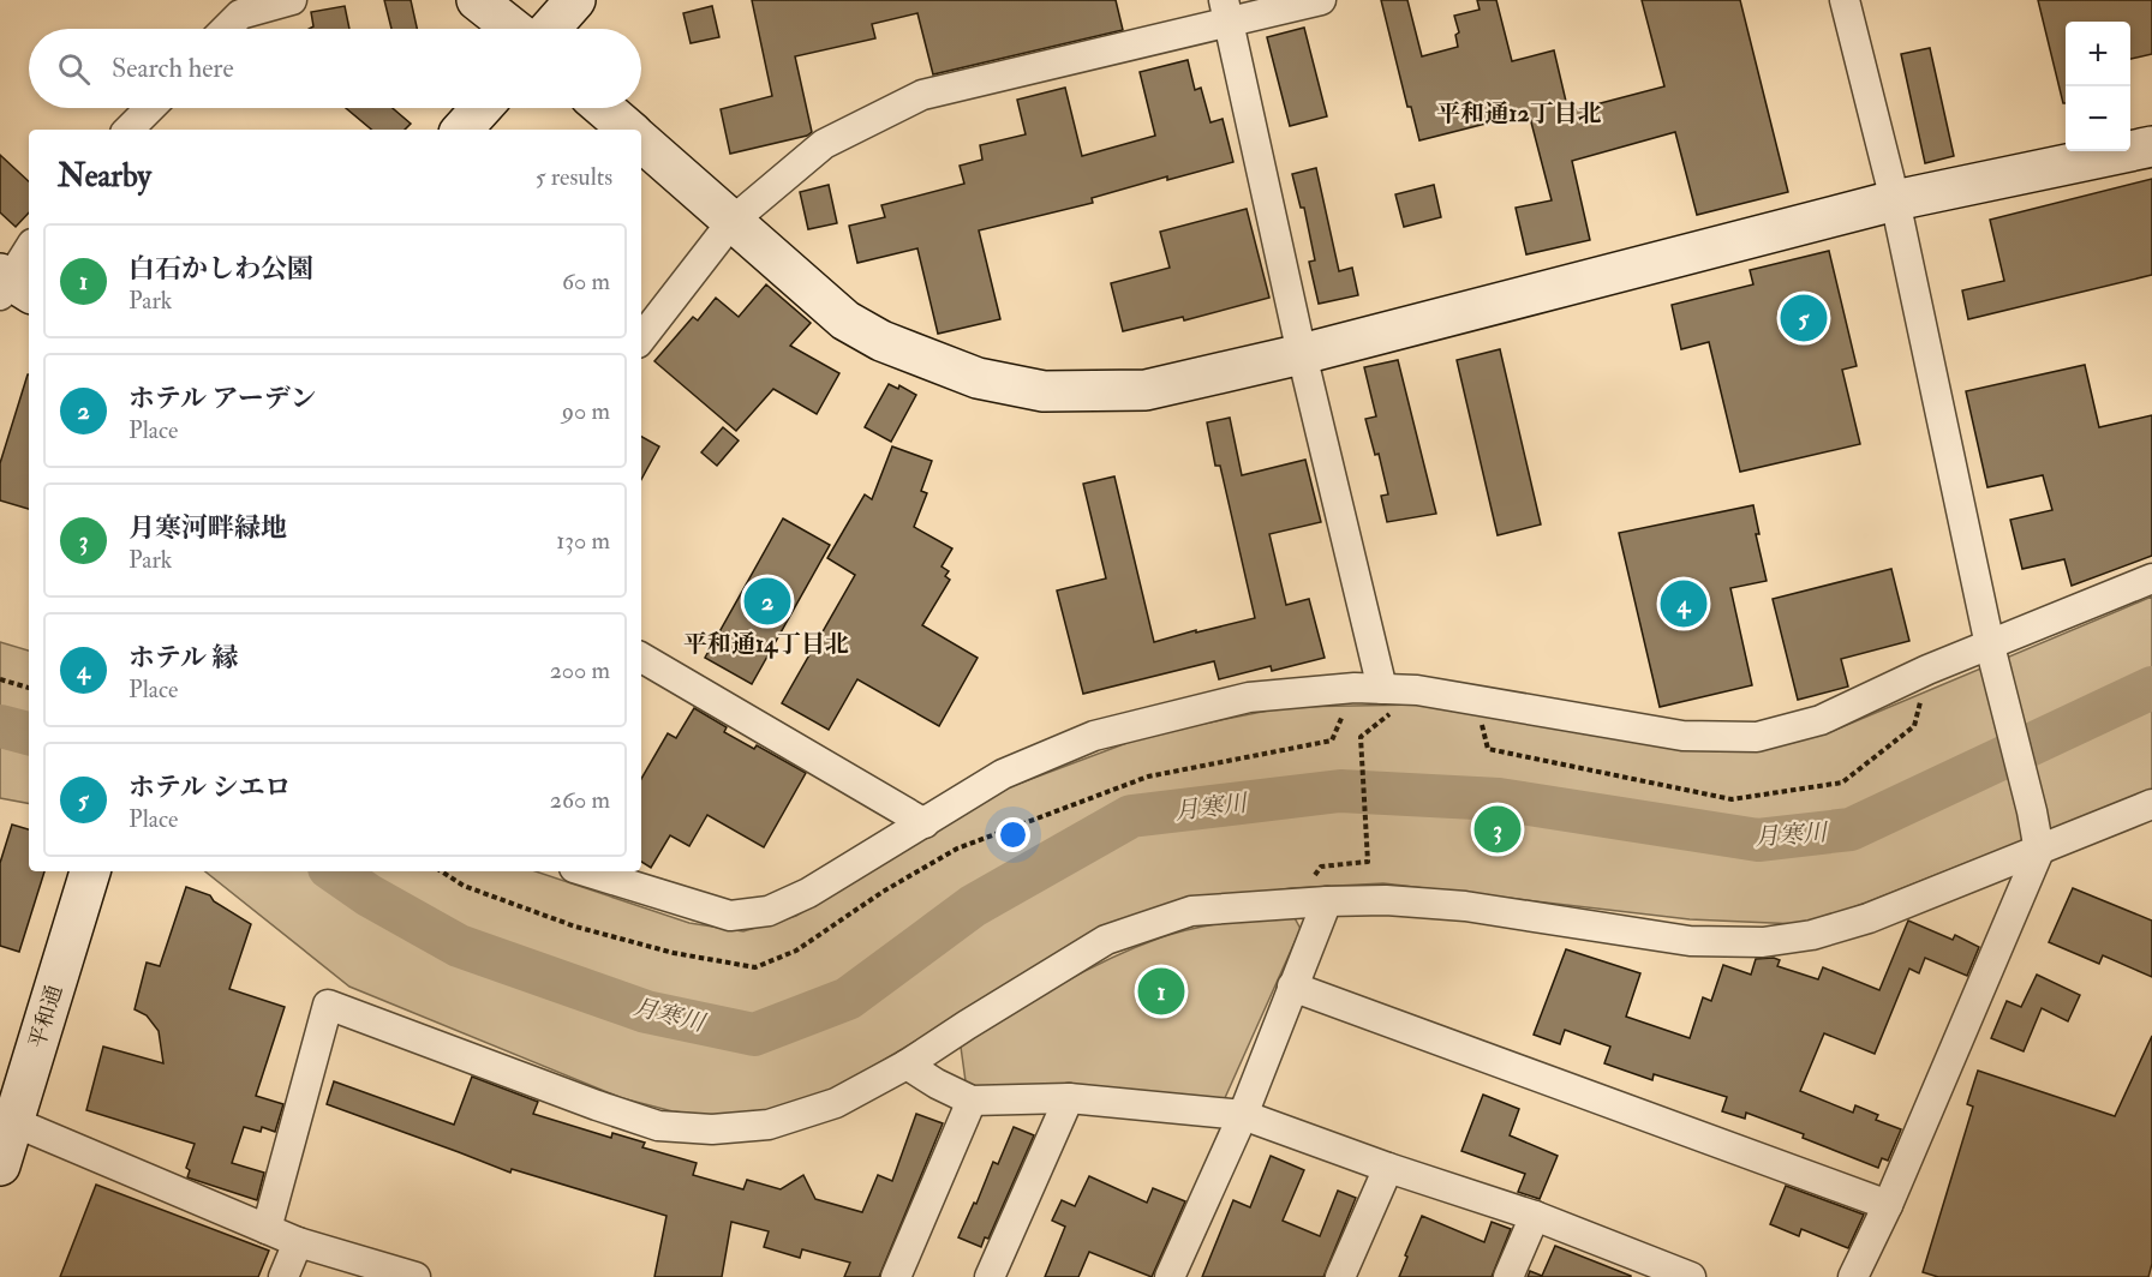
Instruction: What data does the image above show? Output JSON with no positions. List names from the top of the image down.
{
  "streets": {
    "street": ["平和通"]
  },
  "districts": ["平和通12丁目北", "平和通14丁目北"],
  "water": ["月寒川"],
  "page": {
    "map_buttons": ["+", "−"],
    "search": "Search here",
    "heading": ["Nearby", "5 results"],
    "list": [
      {
        "mark": "1",
        "name": "白石かしわ公園",
        "note": "Park",
        "value": "60 m"
      },
      {
        "mark": "2",
        "name": "ホテル アーデン",
        "note": "Place",
        "value": "90 m"
      },
      {
        "mark": "3",
        "name": "月寒河畔緑地",
        "note": "Park",
        "value": "130 m"
      },
      {
        "mark": "4",
        "name": "ホテル 縁",
        "note": "Place",
        "value": "200 m"
      },
      {
        "mark": "5",
        "name": "ホテル シエロ",
        "note": "Place",
        "value": "260 m"
      }
    ],
    "pins": [
      "5",
      "2",
      "4",
      "3",
      "1"
    ]
  }
}
